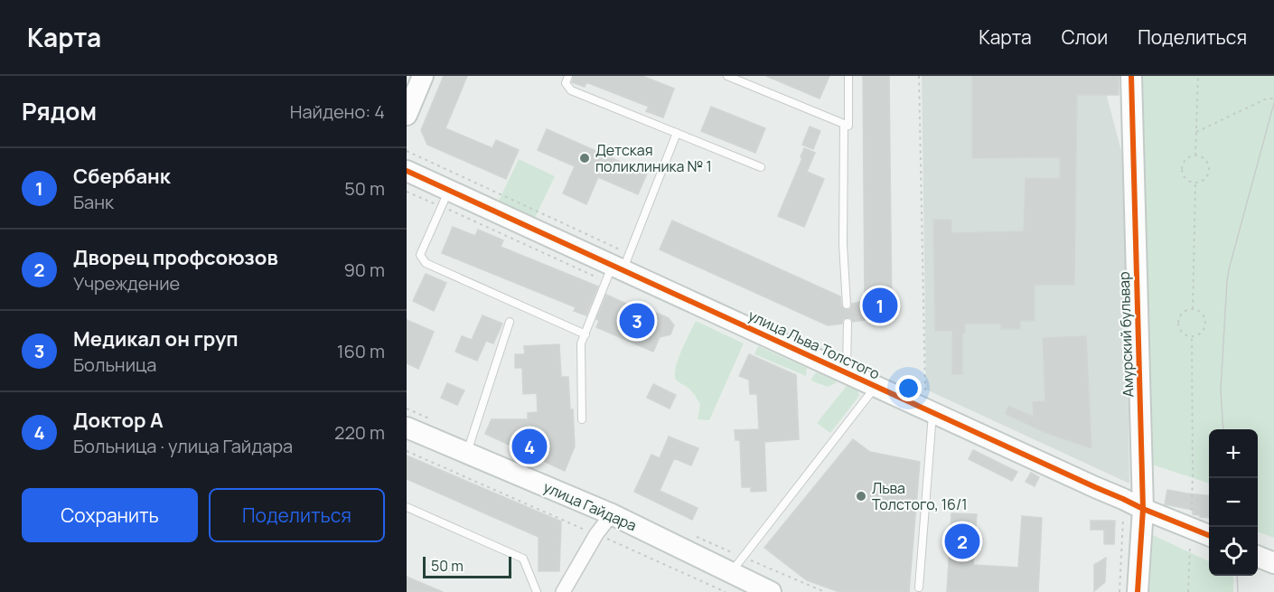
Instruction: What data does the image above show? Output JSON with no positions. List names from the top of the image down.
{
  "streets": {
    "street": ["Амурский бульвар", "улица Льва Толстого", "улица Гайдара"]
  },
  "crossings": [
    ["Амурский бульвар", "улица Льва Толстого"]
  ],
  "places": ["Детская поликлиника № 1", "Льва Толстого, 16/1"],
  "scale_bar": "50 m",
  "page": {
    "header": "Карта",
    "nav": ["Карта", "Слои", "Поделиться"],
    "heading": ["Рядом", "Найдено: 4"],
    "list": [
      {
        "mark": "1",
        "name": "Сбербанк",
        "note": "Банк",
        "value": "50 m"
      },
      {
        "mark": "2",
        "name": "Дворец профсоюзов",
        "note": "Учреждение",
        "value": "90 m"
      },
      {
        "mark": "3",
        "name": "Медикал он груп",
        "note": "Больница",
        "value": "160 m"
      },
      {
        "mark": "4",
        "name": "Доктор А",
        "note": "Больница · улица Гайдара",
        "value": "220 m"
      }
    ],
    "pins": [
      "1",
      "3",
      "4",
      "2"
    ],
    "map_buttons": ["+", "−"],
    "buttons": ["Сохранить", "Поделиться"],
    "scale": "50 m"
  }
}
